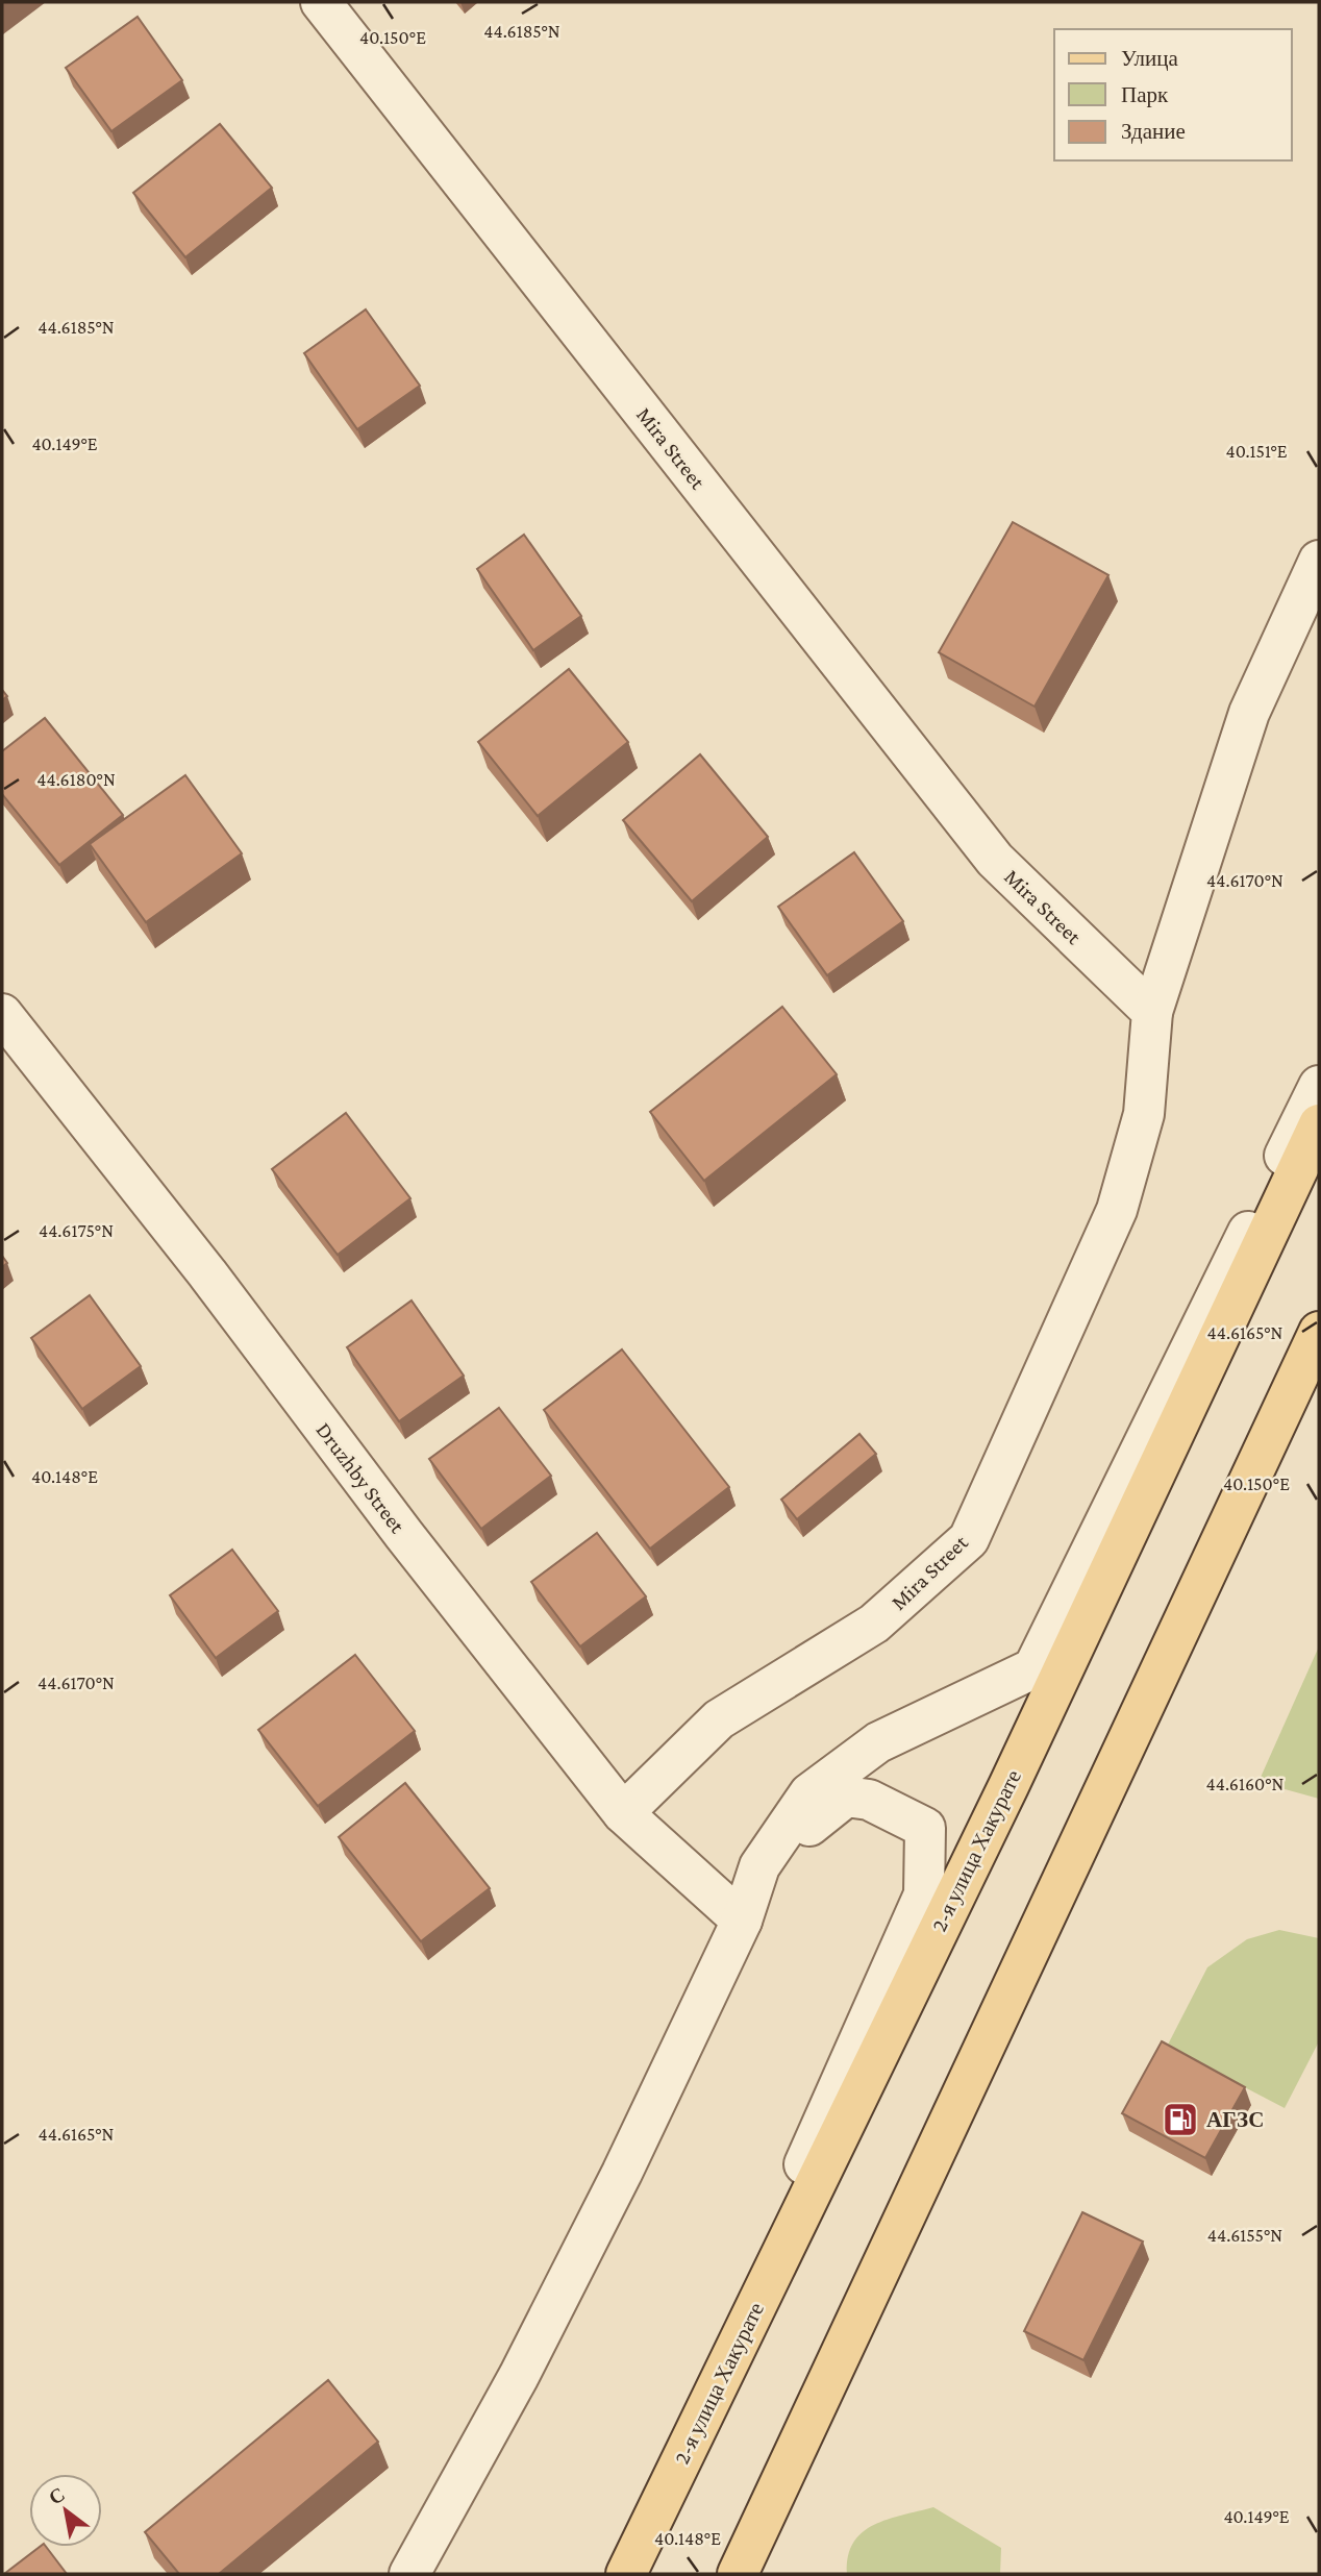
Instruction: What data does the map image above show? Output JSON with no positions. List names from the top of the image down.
{
  "streets": {
    "main road": ["2-я улица Хакурате"],
    "street": ["Mira Street", "Druzhby Street"]
  },
  "crossings": [
    ["Mira Street", "Druzhby Street"]
  ],
  "places": {
    "fuel station": ["АГЗС"]
  },
  "legend": ["Улица", "Парк", "Здание"],
  "north": "top left",
  "coordinates": [
    "44.6185°N",
    "40.150°E",
    "40.149°E",
    "40.151°E",
    "44.6180°N",
    "44.6170°N",
    "44.6175°N",
    "44.6165°N",
    "40.148°E",
    "44.6160°N",
    "44.6155°N"
  ]
}
